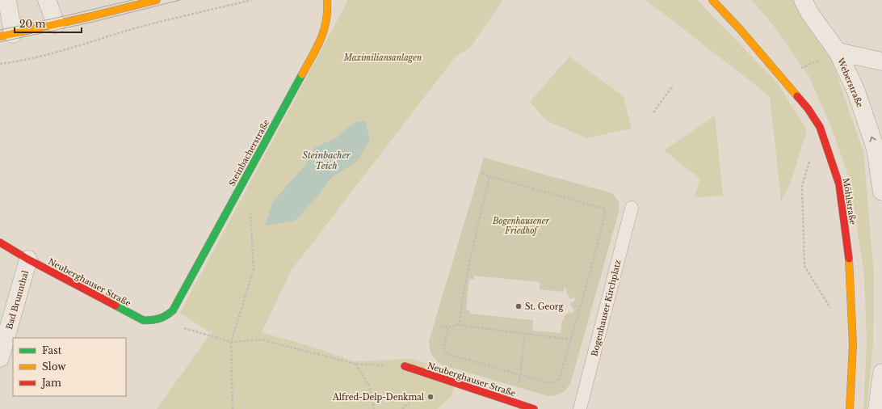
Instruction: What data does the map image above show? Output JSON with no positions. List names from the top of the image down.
{
  "streets": {
    "street": [
      "Weberstraße",
      "Steinbacherstraße",
      "Möhlstraße",
      "Neuberghauser Straße",
      "Bad Brunnthal"
    ],
    "lane": ["Bogenhauser Kirchplatz"]
  },
  "crossings": [
    ["Steinbacherstraße", "Neuberghauser Straße"],
    ["Neuberghauser Straße", "Bad Brunnthal"]
  ],
  "one_way": ["Weberstraße"],
  "water": ["Steinbacher Teich"],
  "parks": ["Maximiliansanlagen", "Bogenhausener Friedhof"],
  "places": ["St. Georg", "Alfred-Delp-Denkmal"],
  "legend": ["Fast", "Slow", "Jam"],
  "scale_bar": "20 m"
}
